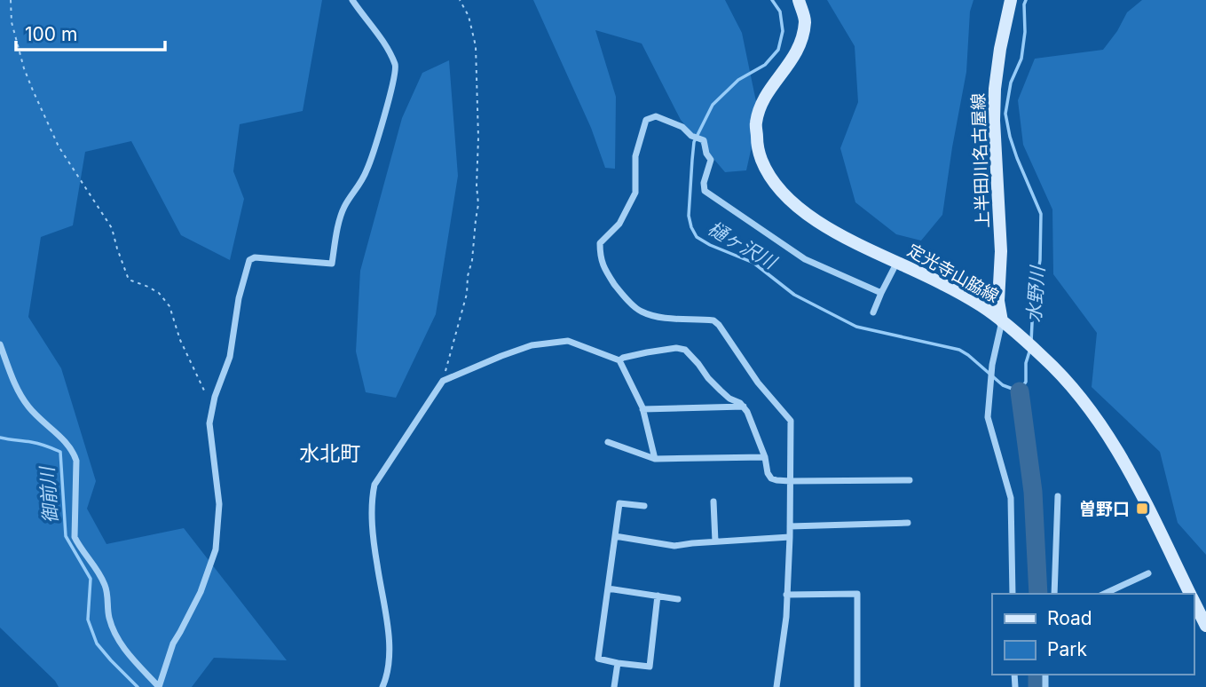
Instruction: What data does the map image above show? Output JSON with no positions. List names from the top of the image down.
{
  "streets": {
    "main road": ["上半田川名古屋線", "定光寺山脇線"]
  },
  "crossings": [
    ["上半田川名古屋線", "定光寺山脇線"]
  ],
  "districts": ["水北町"],
  "water": ["樋ヶ沢川", "水野川", "御前川"],
  "places": {
    "transit": ["曽野口"]
  },
  "legend": ["Road", "Park"],
  "scale_bar": "100 m"
}
